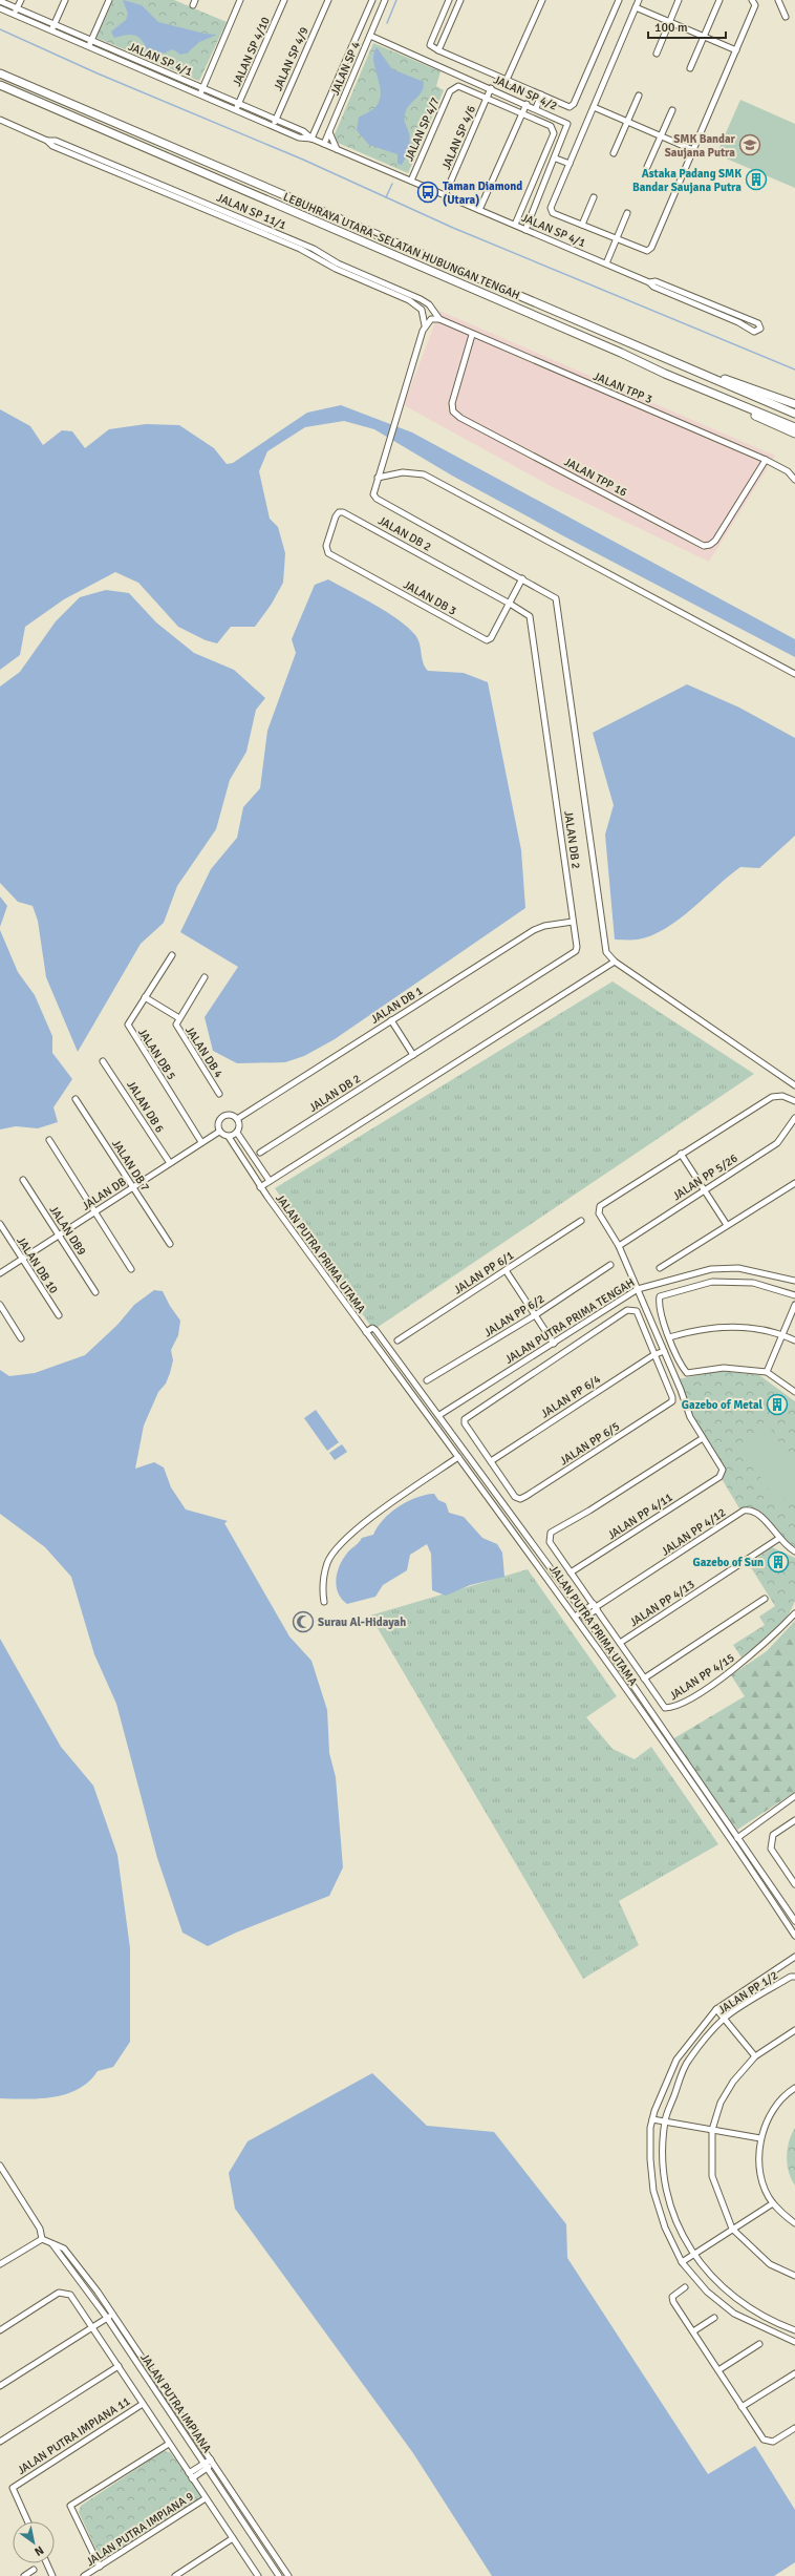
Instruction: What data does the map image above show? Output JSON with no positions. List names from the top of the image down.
{
  "streets": {
    "highway": ["LEBUHRAYA UTARA–SELATAN HUBUNGAN TENGAH"],
    "street": [
      "JALAN SP 4/10",
      "JALAN SP 4/1",
      "JALAN SP 4/9",
      "JALAN SP 4",
      "JALAN SP 4/2",
      "JALAN SP 4/7",
      "JALAN SP 4/6",
      "JALAN SP 11/1",
      "JALAN TPP 3",
      "JALAN TPP 16",
      "JALAN DB 2",
      "JALAN DB 3",
      "JALAN DB 1",
      "JALAN DB 4",
      "JALAN DB 5",
      "JALAN DB 6",
      "JALAN DB 7",
      "JALAN PP 5/26",
      "JALAN DB",
      "JALAN DB9",
      "JALAN PUTRA PRIMA UTAMA",
      "JALAN DB 10",
      "JALAN PP 6/1",
      "JALAN PP 6/2",
      "JALAN PUTRA PRIMA TENGAH",
      "JALAN PP 6/4",
      "JALAN PP 6/5",
      "JALAN PP 4/11",
      "JALAN PP 4/12",
      "JALAN PP 4/13",
      "JALAN PP 4/15",
      "JALAN PP 1/2",
      "JALAN PUTRA IMPIANA",
      "JALAN PUTRA IMPIANA 11",
      "JALAN PUTRA IMPIANA 9"
    ]
  },
  "crossings": [
    ["JALAN SP 4/10", "JALAN SP 4/1"],
    ["JALAN SP 4/1", "JALAN SP 4/9"],
    ["JALAN SP 4/1", "JALAN SP 4"],
    ["JALAN SP 4/1", "JALAN SP 4/2"],
    ["JALAN SP 4/1", "JALAN SP 4/7"],
    ["JALAN SP 4/1", "JALAN SP 4/6"],
    ["JALAN SP 4", "JALAN SP 4/2"],
    ["JALAN SP 4/2", "JALAN SP 4/6"],
    ["JALAN SP 4/7", "JALAN SP 4/6"],
    ["JALAN SP 11/1", "JALAN TPP 3"],
    ["JALAN TPP 3", "JALAN TPP 16"],
    ["JALAN DB 2", "JALAN DB 3"],
    ["JALAN DB 2", "JALAN DB 1"],
    ["JALAN DB 1", "JALAN DB"],
    ["JALAN DB 5", "JALAN DB"],
    ["JALAN DB 6", "JALAN DB"],
    ["JALAN DB 7", "JALAN DB"],
    ["JALAN DB", "JALAN DB9"],
    ["JALAN DB", "JALAN DB 10"],
    ["JALAN PUTRA PRIMA UTAMA", "JALAN PUTRA PRIMA TENGAH"],
    ["JALAN PP 6/4", "JALAN PP 6/5"],
    ["JALAN PP 4/11", "JALAN PP 4/15"],
    ["JALAN PP 4/12", "JALAN PP 4/13"],
    ["JALAN PP 4/12", "JALAN PP 4/15"],
    ["JALAN PP 4/13", "JALAN PP 4/15"]
  ],
  "places": {
    "school or university": ["SMK Bandar Saujana Putra"],
    "building": ["Astaka Padang SMK Bandar Saujana Putra", "Gazebo of Metal", "Gazebo of Sun"],
    "bus stop": ["Taman Diamond (Utara)"],
    "mosque": ["Surau Al-Hidayah"]
  },
  "scale_bar": "100 m",
  "north": "bottom right"
}
